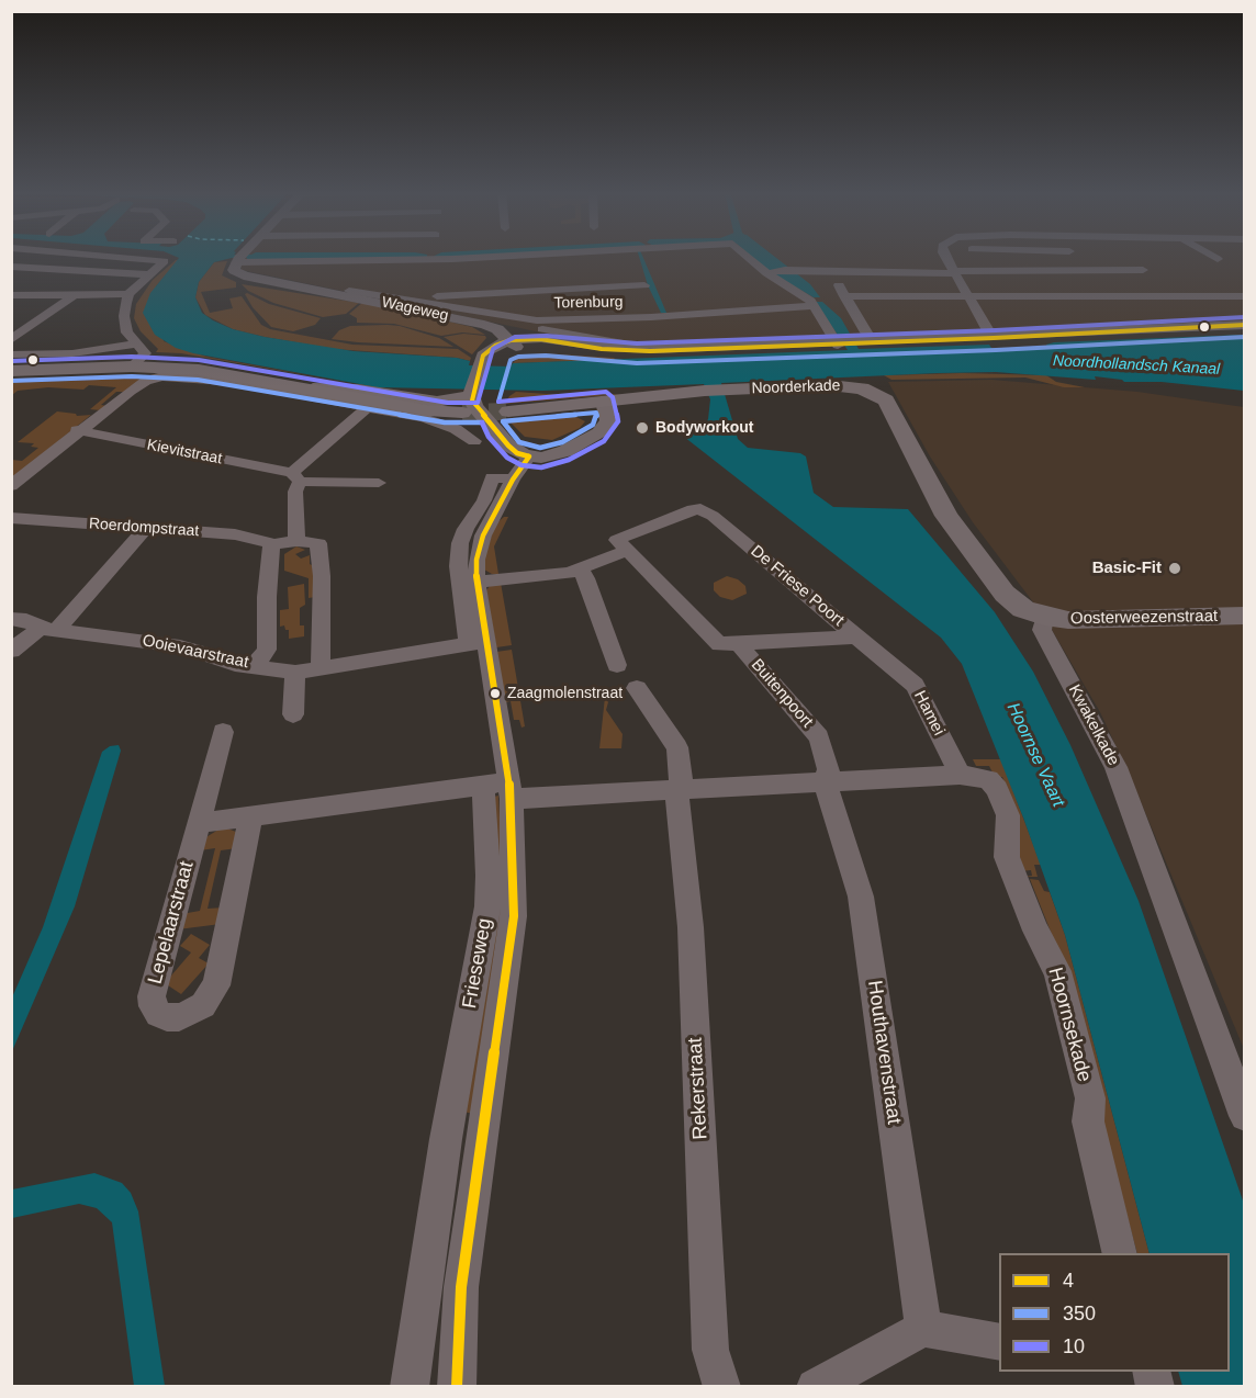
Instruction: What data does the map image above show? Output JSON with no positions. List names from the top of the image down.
{
  "streets": {
    "main road": ["Noorderkade", "Oosterweezenstraat"],
    "street": [
      "Torenburg",
      "Wageweg",
      "Kievitstraat",
      "Roerdompstraat",
      "De Friese Poort",
      "Ooievaarstraat",
      "Buitenpoort",
      "Hamei",
      "Kwakelkade",
      "Lepelaarstraat",
      "Frieseweg",
      "Hoornsekade",
      "Houthavenstraat",
      "Rekerstraat"
    ]
  },
  "crossings": [
    ["Torenburg", "Wageweg"],
    ["Noorderkade", "Oosterweezenstraat"],
    ["Noorderkade", "Kwakelkade"],
    ["De Friese Poort", "Buitenpoort"],
    ["De Friese Poort", "Hamei"],
    ["Oosterweezenstraat", "Kwakelkade"],
    ["Ooievaarstraat", "Frieseweg"],
    ["Buitenpoort", "Houthavenstraat"],
    ["Hamei", "Hoornsekade"]
  ],
  "water": ["Noordhollandsch Kanaal", "Hoornse Vaart"],
  "places": ["Bodyworkout", "Basic-Fit", "Zaagmolenstraat"],
  "lines": ["transit line 10", "transit line 4", "transit line 350"],
  "legend": ["4", "350", "10"]
}
